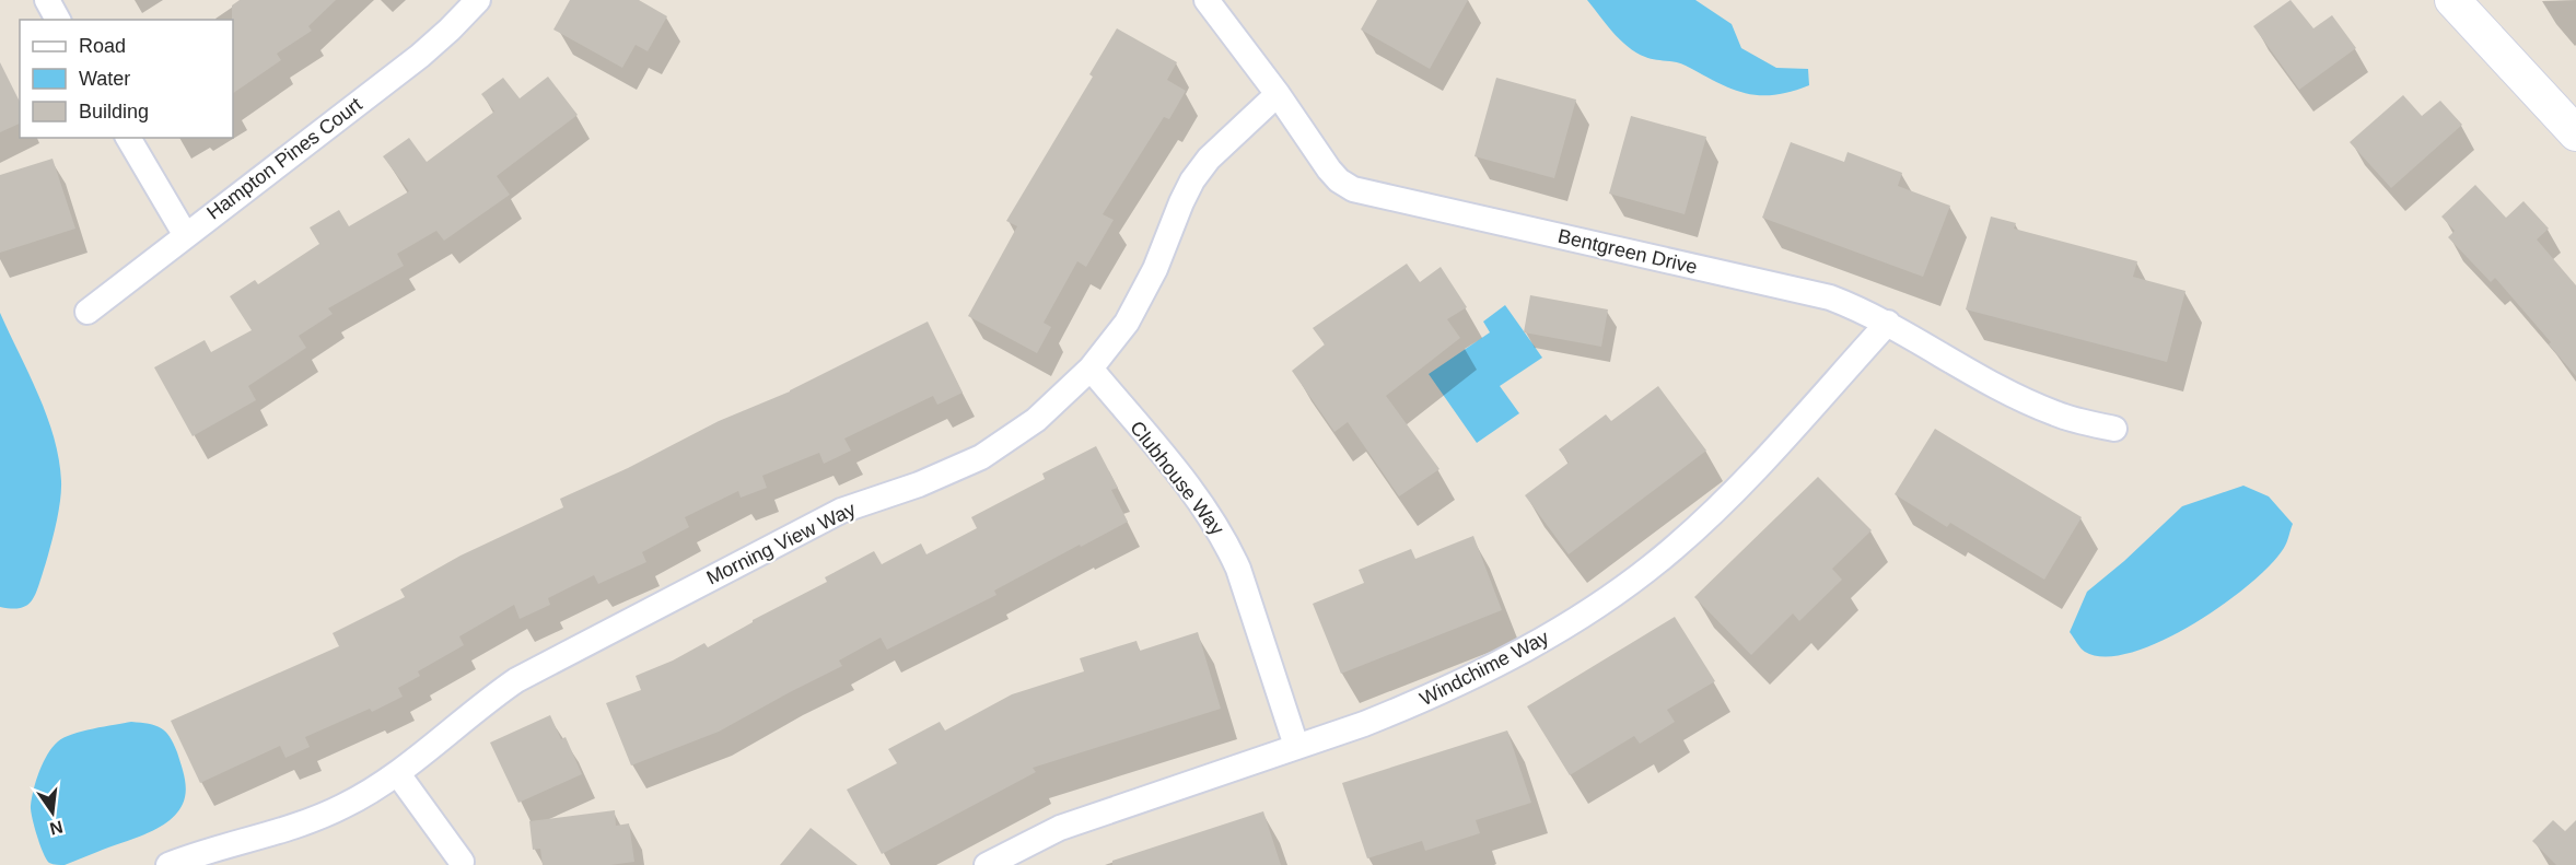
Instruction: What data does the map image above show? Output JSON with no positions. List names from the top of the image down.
{
  "streets": {
    "street": [
      "Hampton Pines Court",
      "Bentgreen Drive",
      "Clubhouse Way",
      "Morning View Way",
      "Windchime Way"
    ]
  },
  "crossings": [
    ["Bentgreen Drive", "Morning View Way"],
    ["Bentgreen Drive", "Windchime Way"],
    ["Clubhouse Way", "Morning View Way"],
    ["Clubhouse Way", "Windchime Way"]
  ],
  "legend": ["Road", "Water", "Building"],
  "north": "bottom"
}
